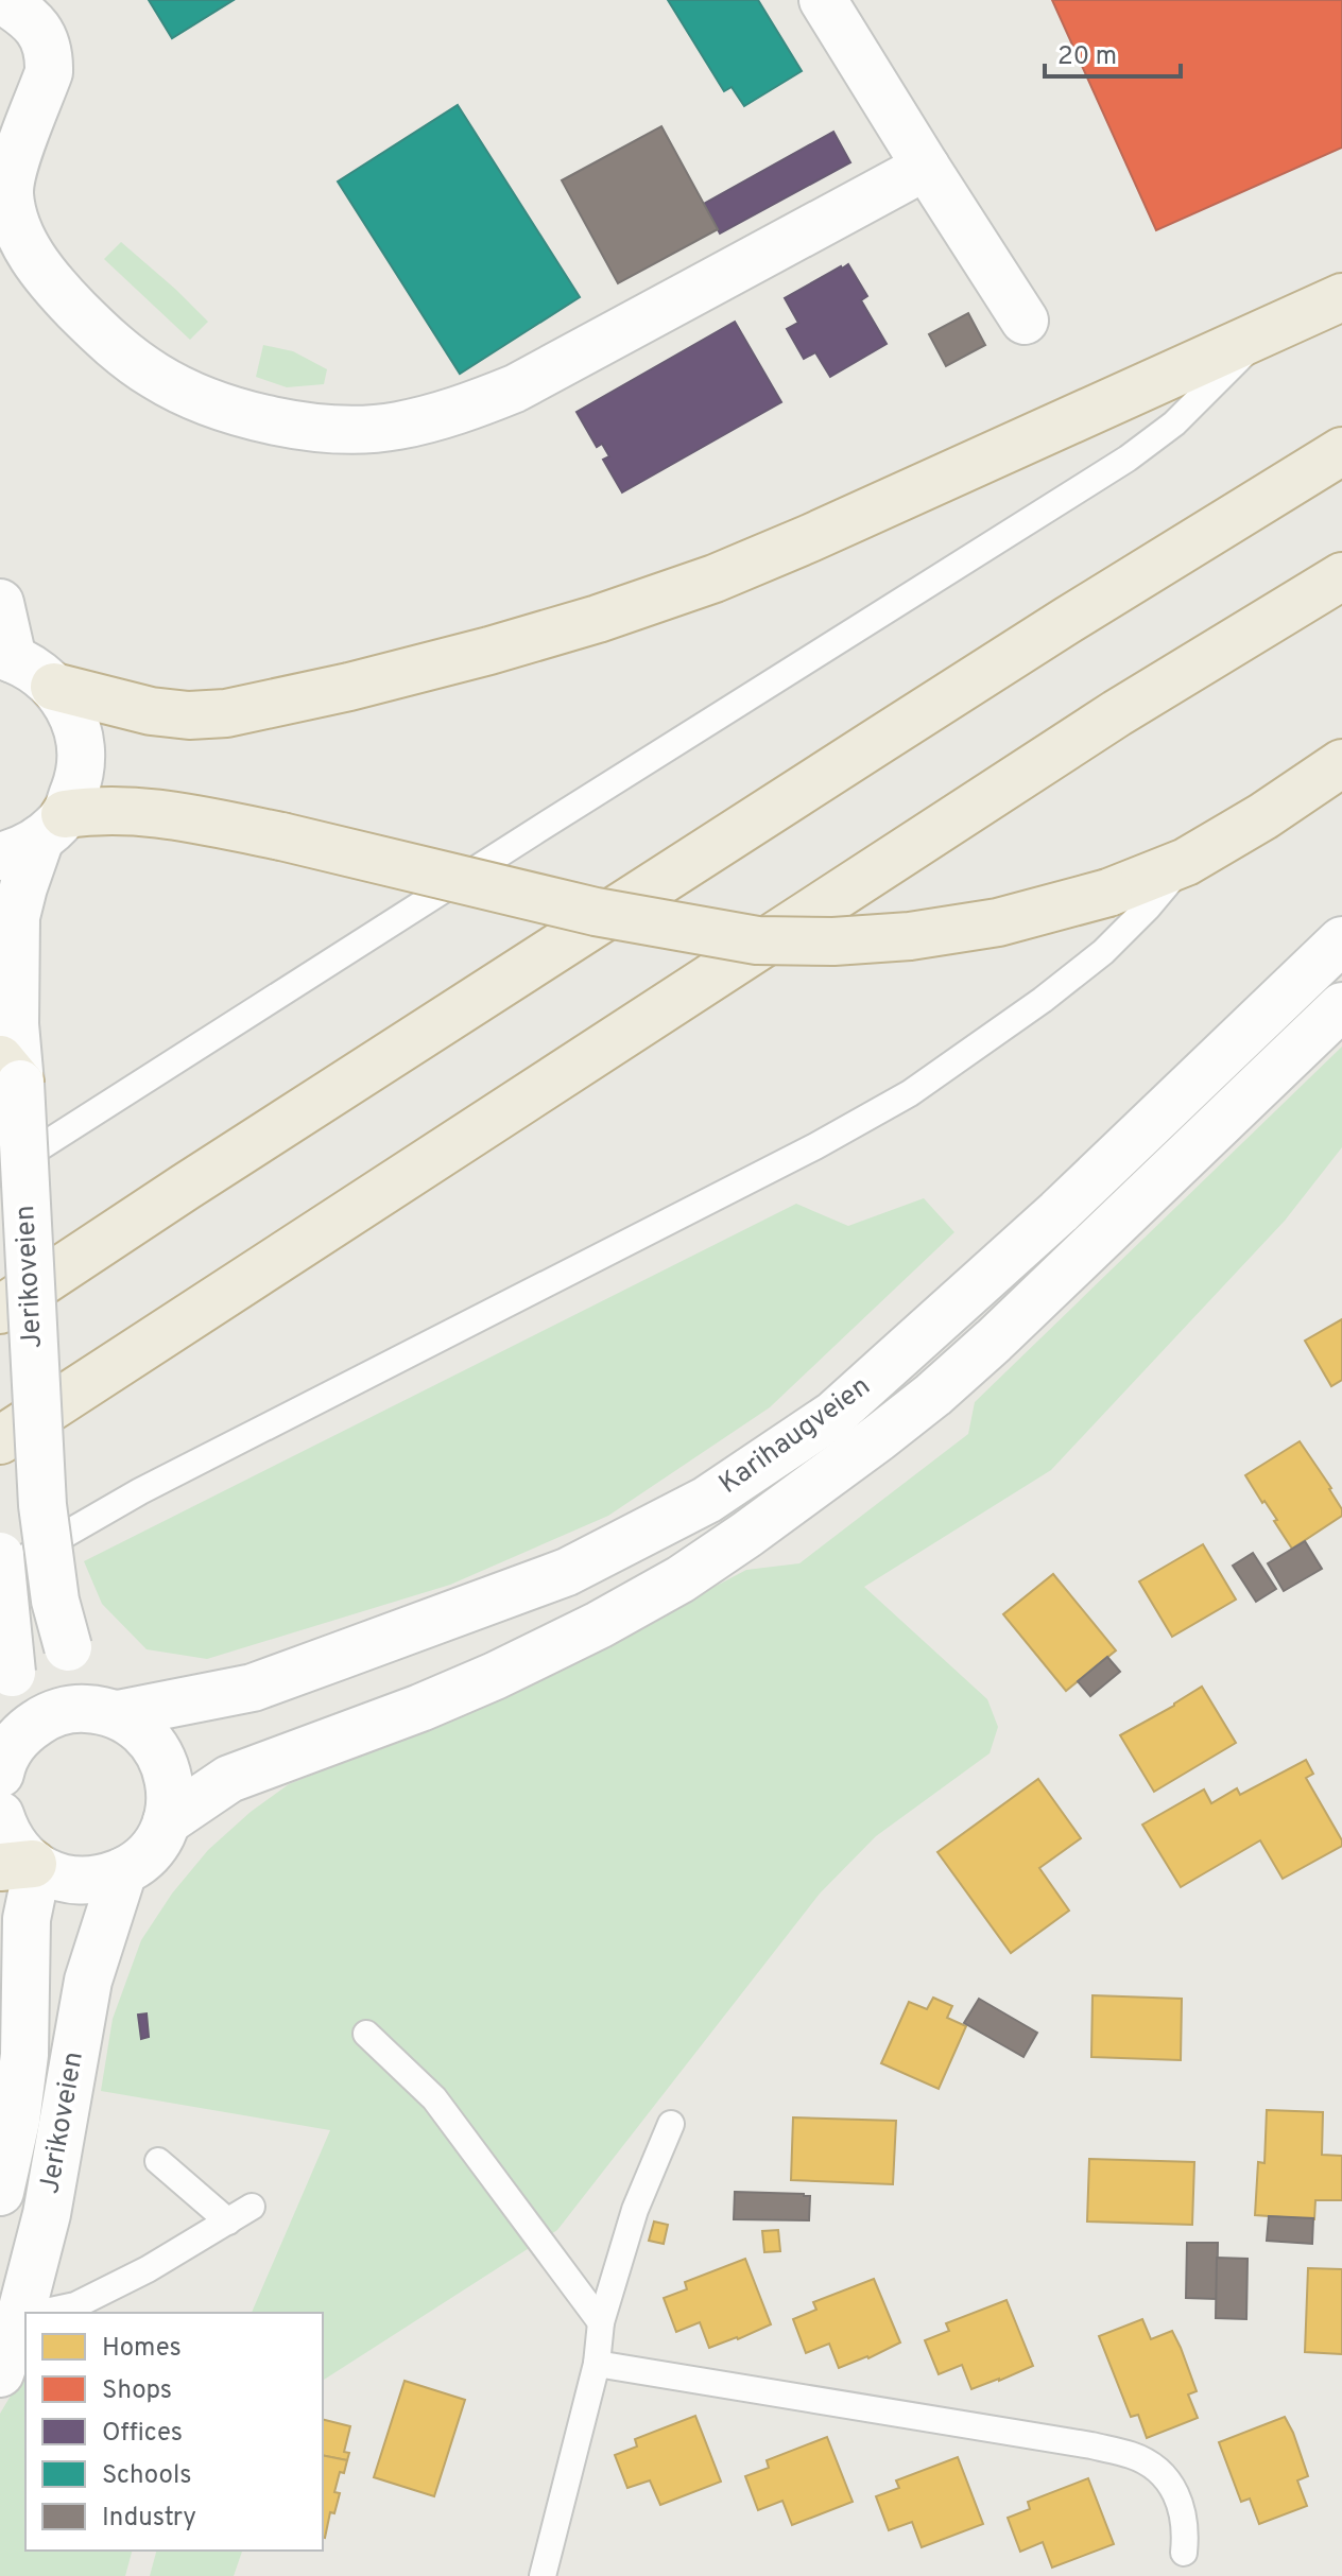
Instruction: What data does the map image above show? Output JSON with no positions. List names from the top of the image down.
{
  "streets": {
    "main road": ["Jerikoveien", "Karihaugveien"]
  },
  "crossings": [
    ["Jerikoveien", "Karihaugveien"]
  ],
  "legend": [
    "Homes",
    "Shops",
    "Offices",
    "Schools",
    "Industry"
  ],
  "scale_bar": "20 m"
}
